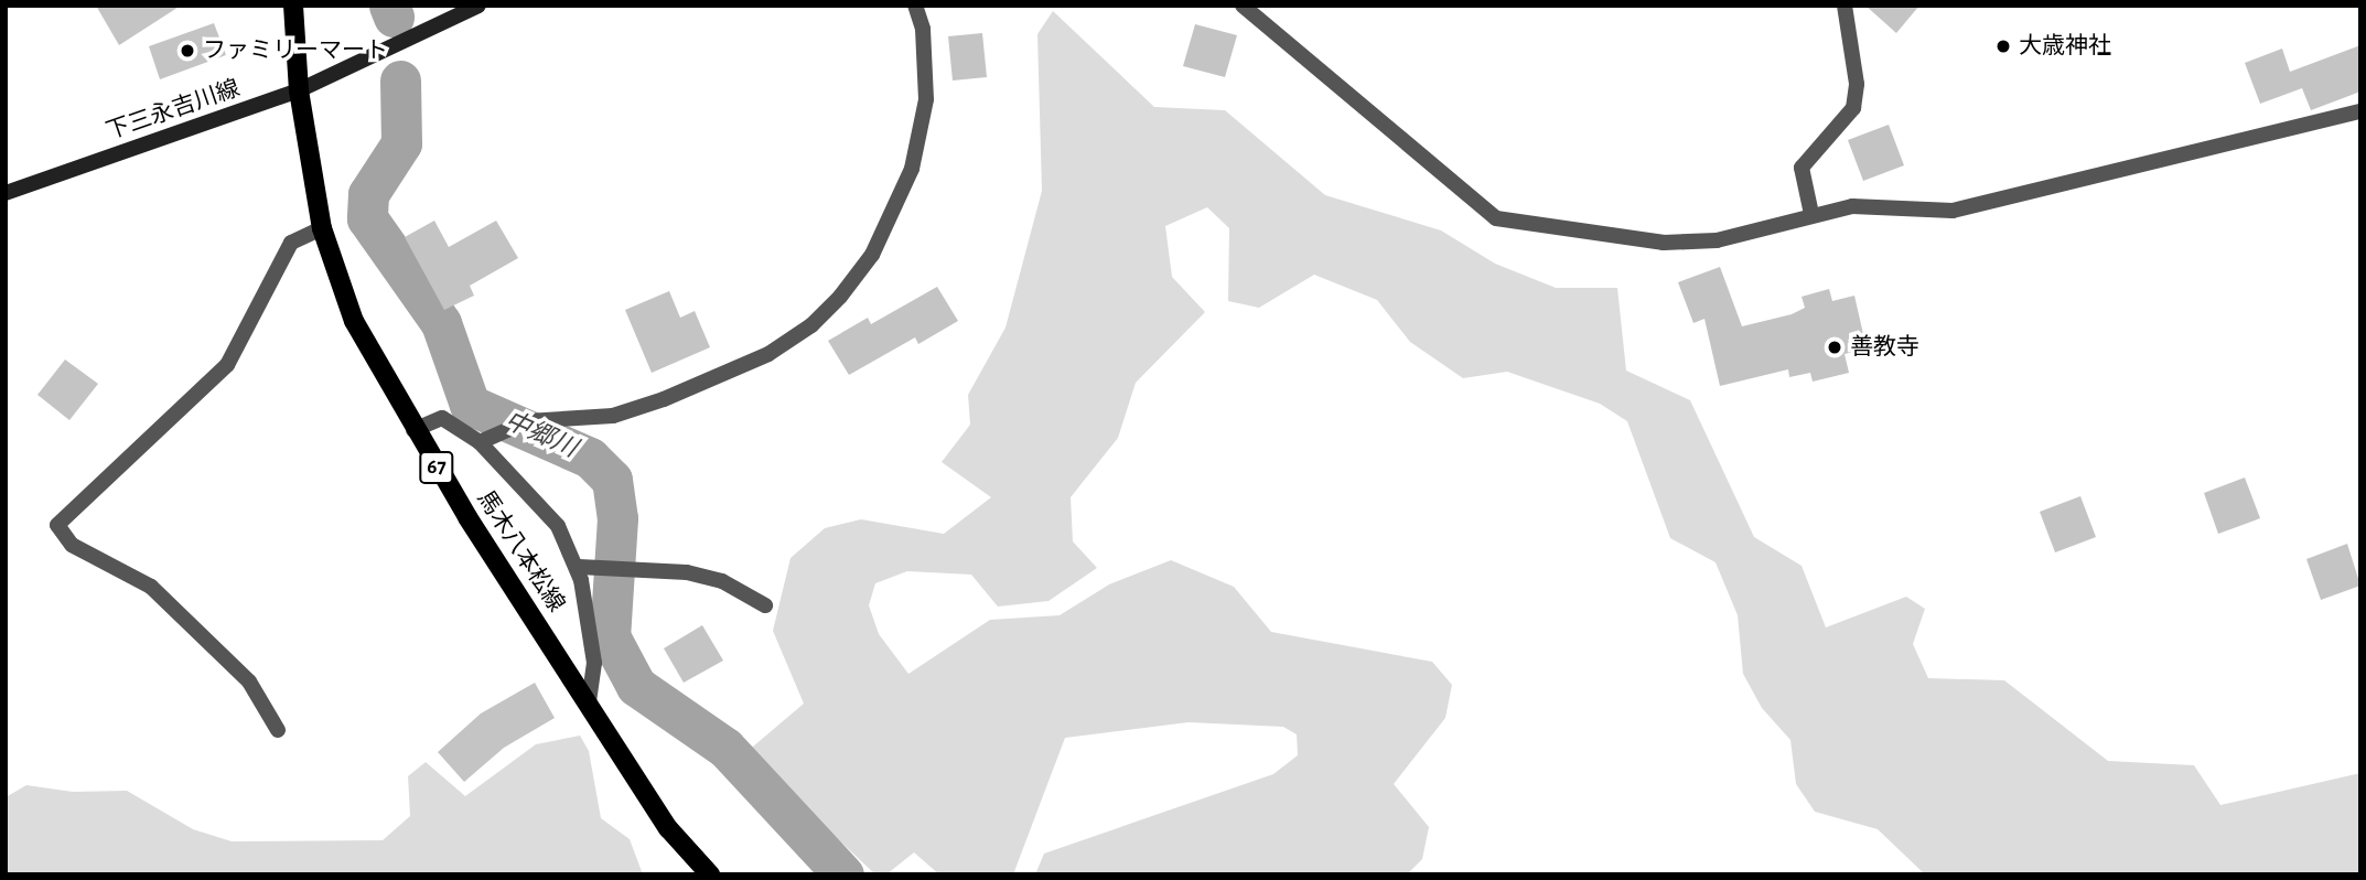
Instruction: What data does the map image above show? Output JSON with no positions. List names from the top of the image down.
{
  "streets": {
    "main road": ["下三永吉川線", "67", "馬木八本松線"]
  },
  "crossings": [
    ["下三永吉川線", "馬木八本松線"]
  ],
  "water": ["中郷川"],
  "places": ["大歳神社", "ファミリーマート", "善教寺"]
}
